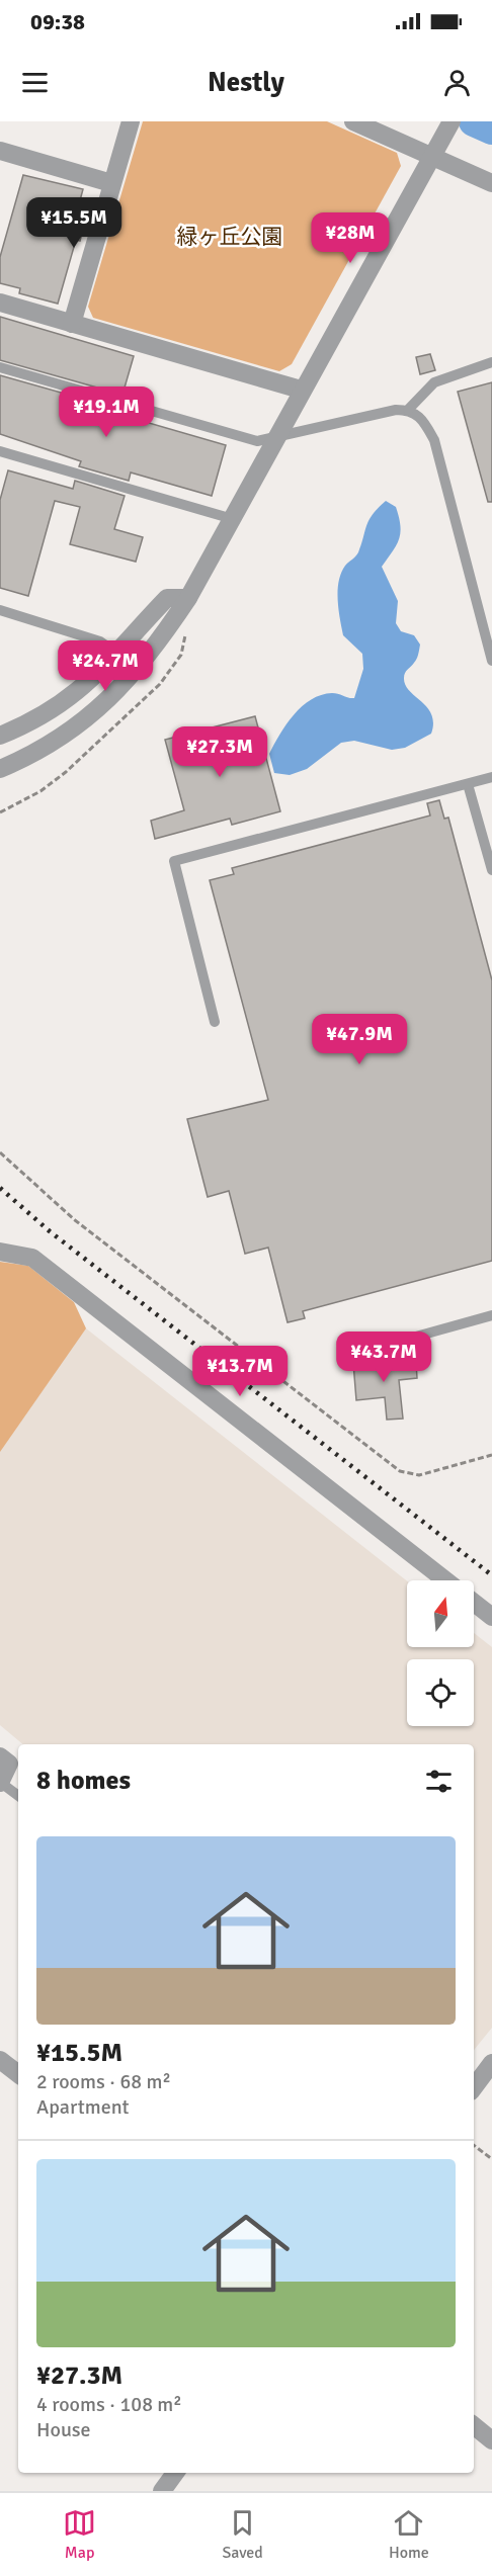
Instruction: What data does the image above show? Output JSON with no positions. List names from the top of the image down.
{
  "parks": ["緑ヶ丘公園"],
  "north": "top",
  "page": {
    "status": "09:38",
    "header": "Nestly",
    "price": [
      "¥15.5M",
      "¥28M",
      "¥19.1M",
      "¥24.7M",
      "¥27.3M",
      "¥47.9M",
      "¥43.7M",
      "¥13.7M"
    ],
    "heading": "8 homes",
    "list": [
      {
        "name": "¥15.5M",
        "note": "2 rooms · 68 m² · Apartment"
      },
      {
        "name": "¥27.3M",
        "note": "4 rooms · 108 m² · House"
      }
    ],
    "tabs": ["Map", "Saved", "Home"]
  }
}
